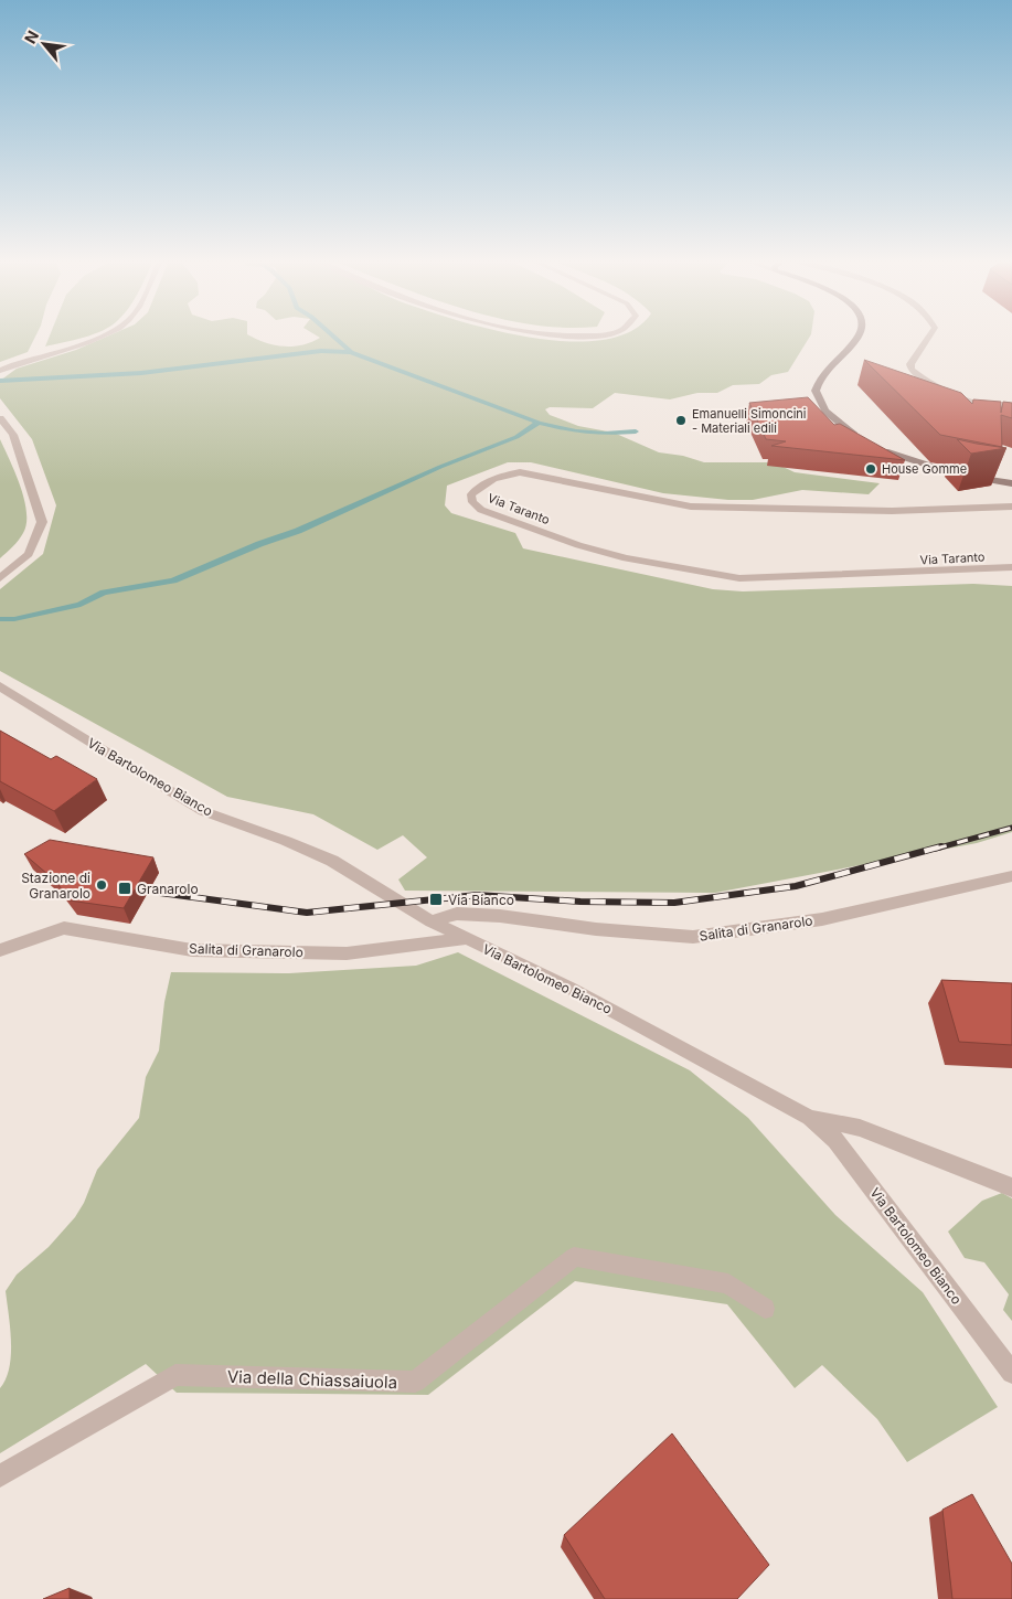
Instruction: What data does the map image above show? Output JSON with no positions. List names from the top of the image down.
{
  "streets": {
    "street": [
      "Via Taranto",
      "Via Bartolomeo Bianco",
      "Salita di Granarolo",
      "Via della Chiassaiuola"
    ]
  },
  "crossings": [
    ["Via Bartolomeo Bianco", "Salita di Granarolo"]
  ],
  "places": {
    "other": ["Emanuelli Simoncini - Materiali edili", "House Gomme", "Stazione di Granarolo"],
    "transit": ["Granarolo", "Via Bianco"]
  },
  "north": "top left"
}
